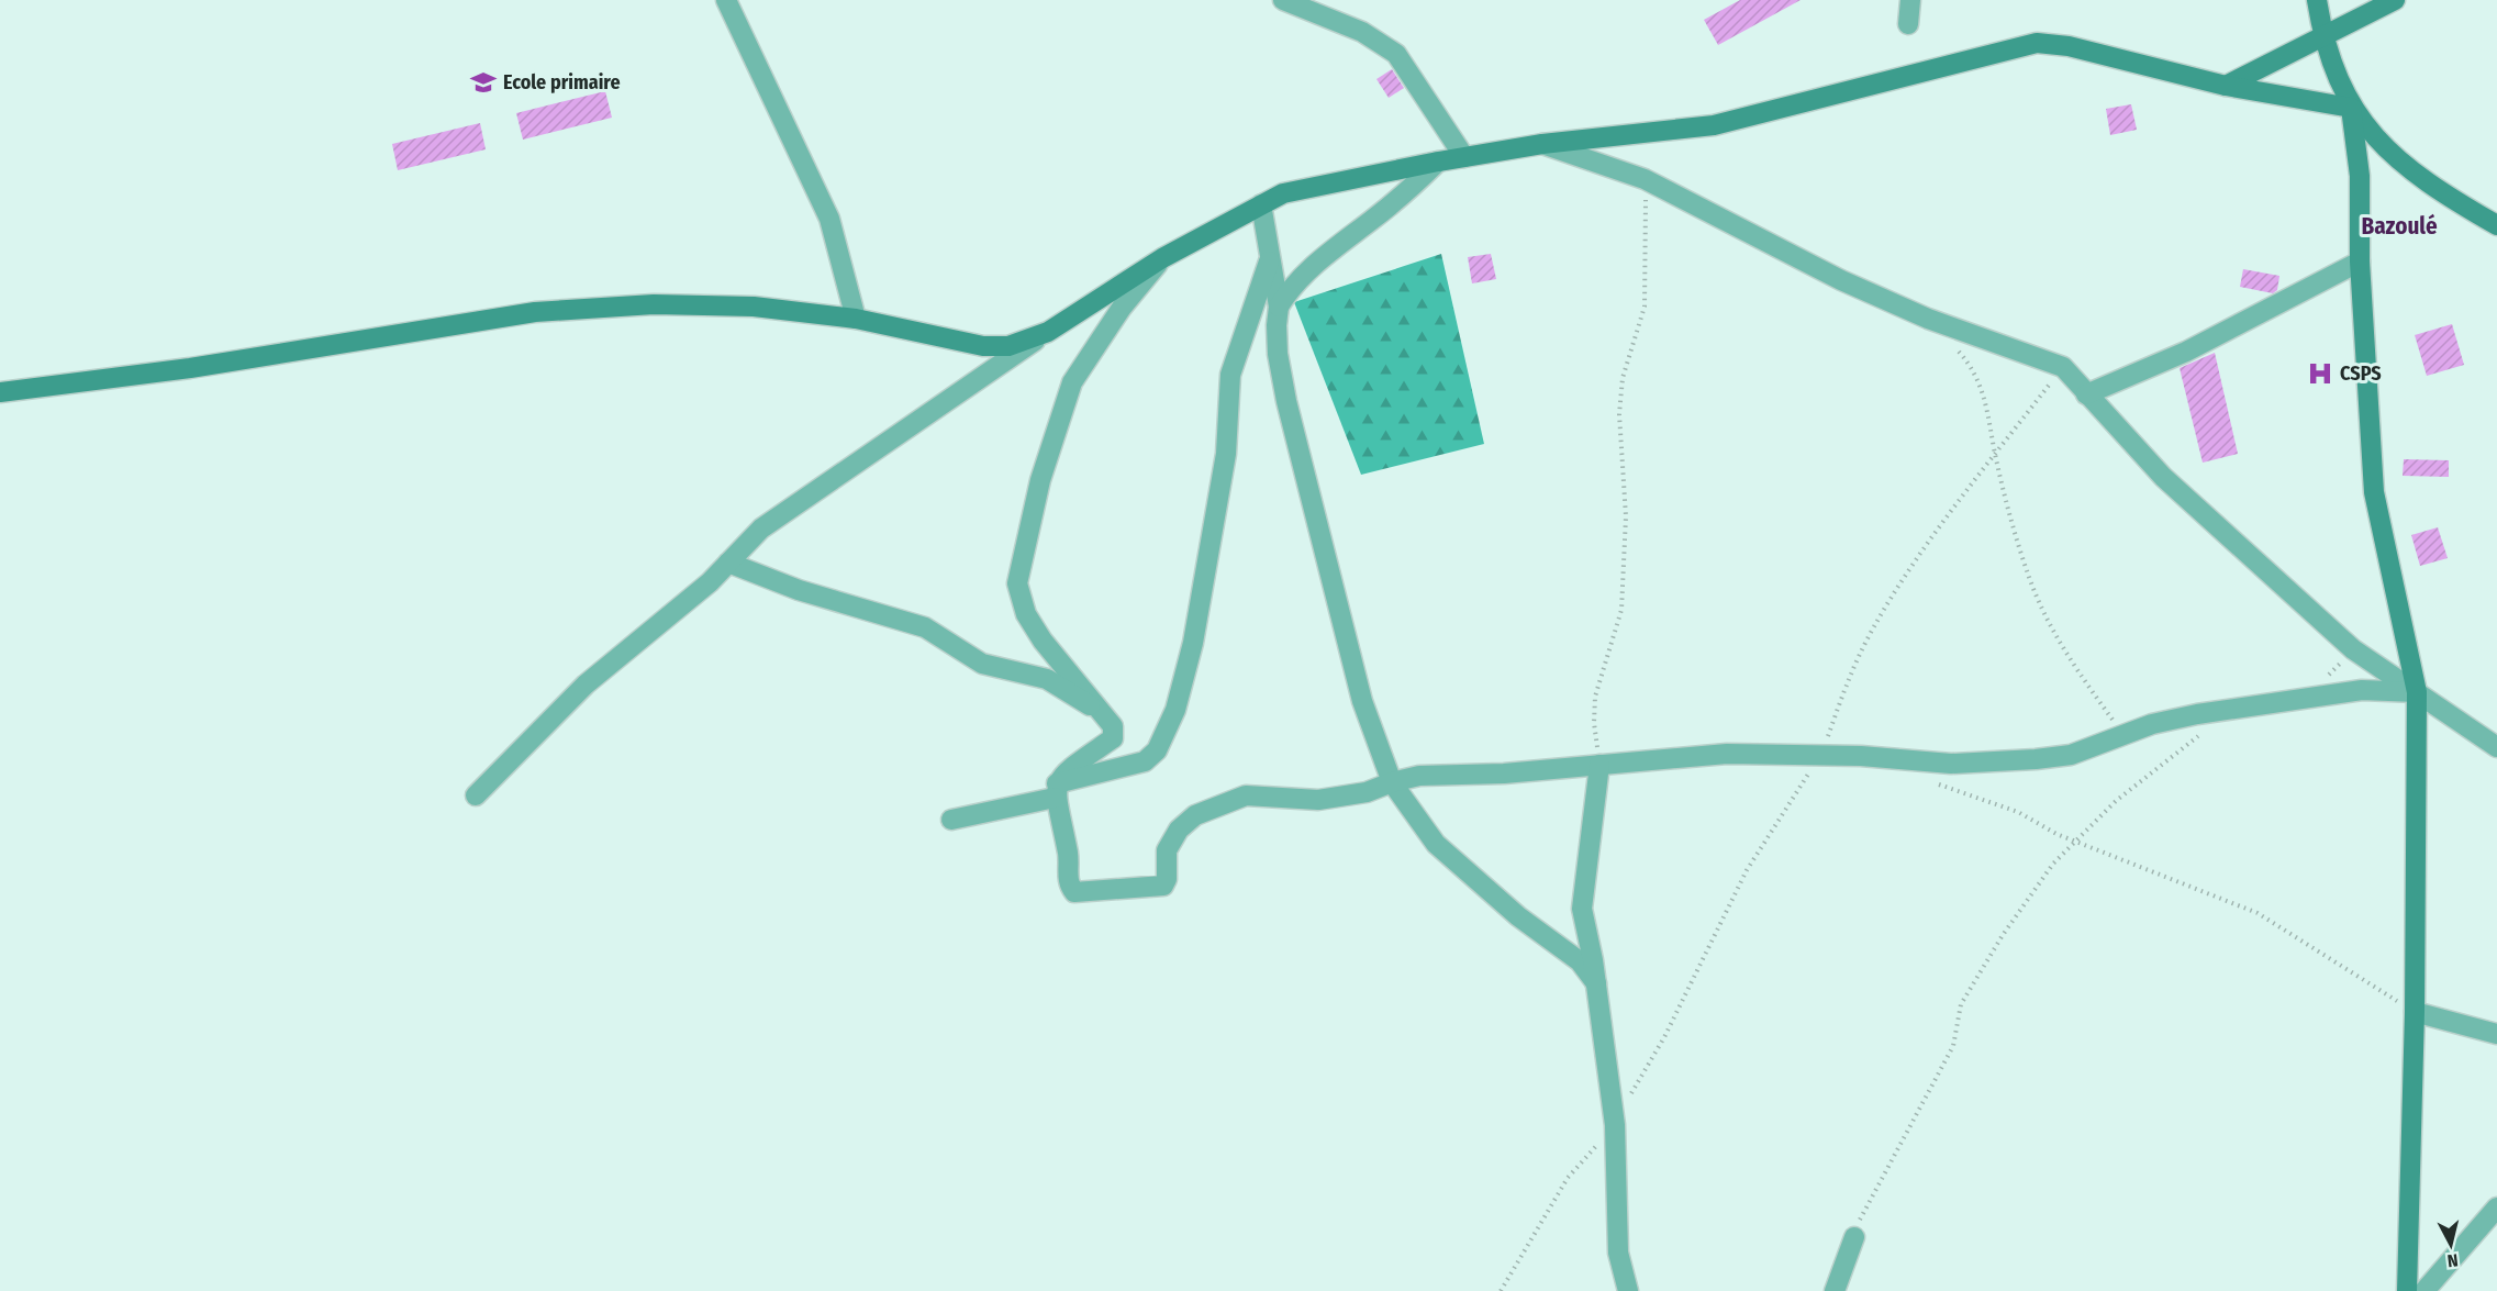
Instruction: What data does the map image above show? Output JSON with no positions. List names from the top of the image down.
{
  "districts": ["Bazoulé"],
  "places": {
    "school or university": ["Ecole primaire"],
    "hospital": ["CSPS"]
  },
  "north": "bottom"
}
